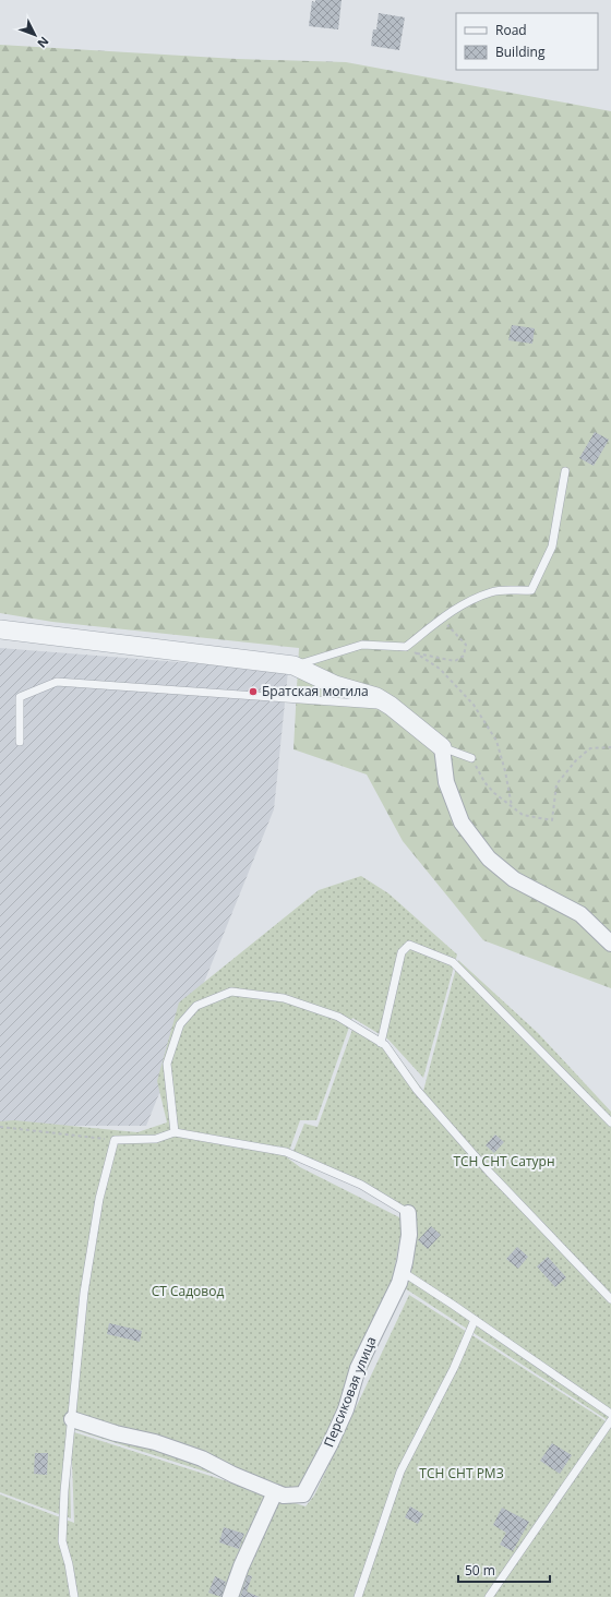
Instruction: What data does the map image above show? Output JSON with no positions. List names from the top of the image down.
{
  "streets": {
    "street": ["Персиковая улица"]
  },
  "parks": ["ТСН СНТ Сатурн", "СТ Садовод", "ТСН СНТ РМЗ"],
  "places": ["Братская могила"],
  "legend": ["Road", "Building"],
  "scale_bar": "50 m",
  "north": "bottom right"
}
